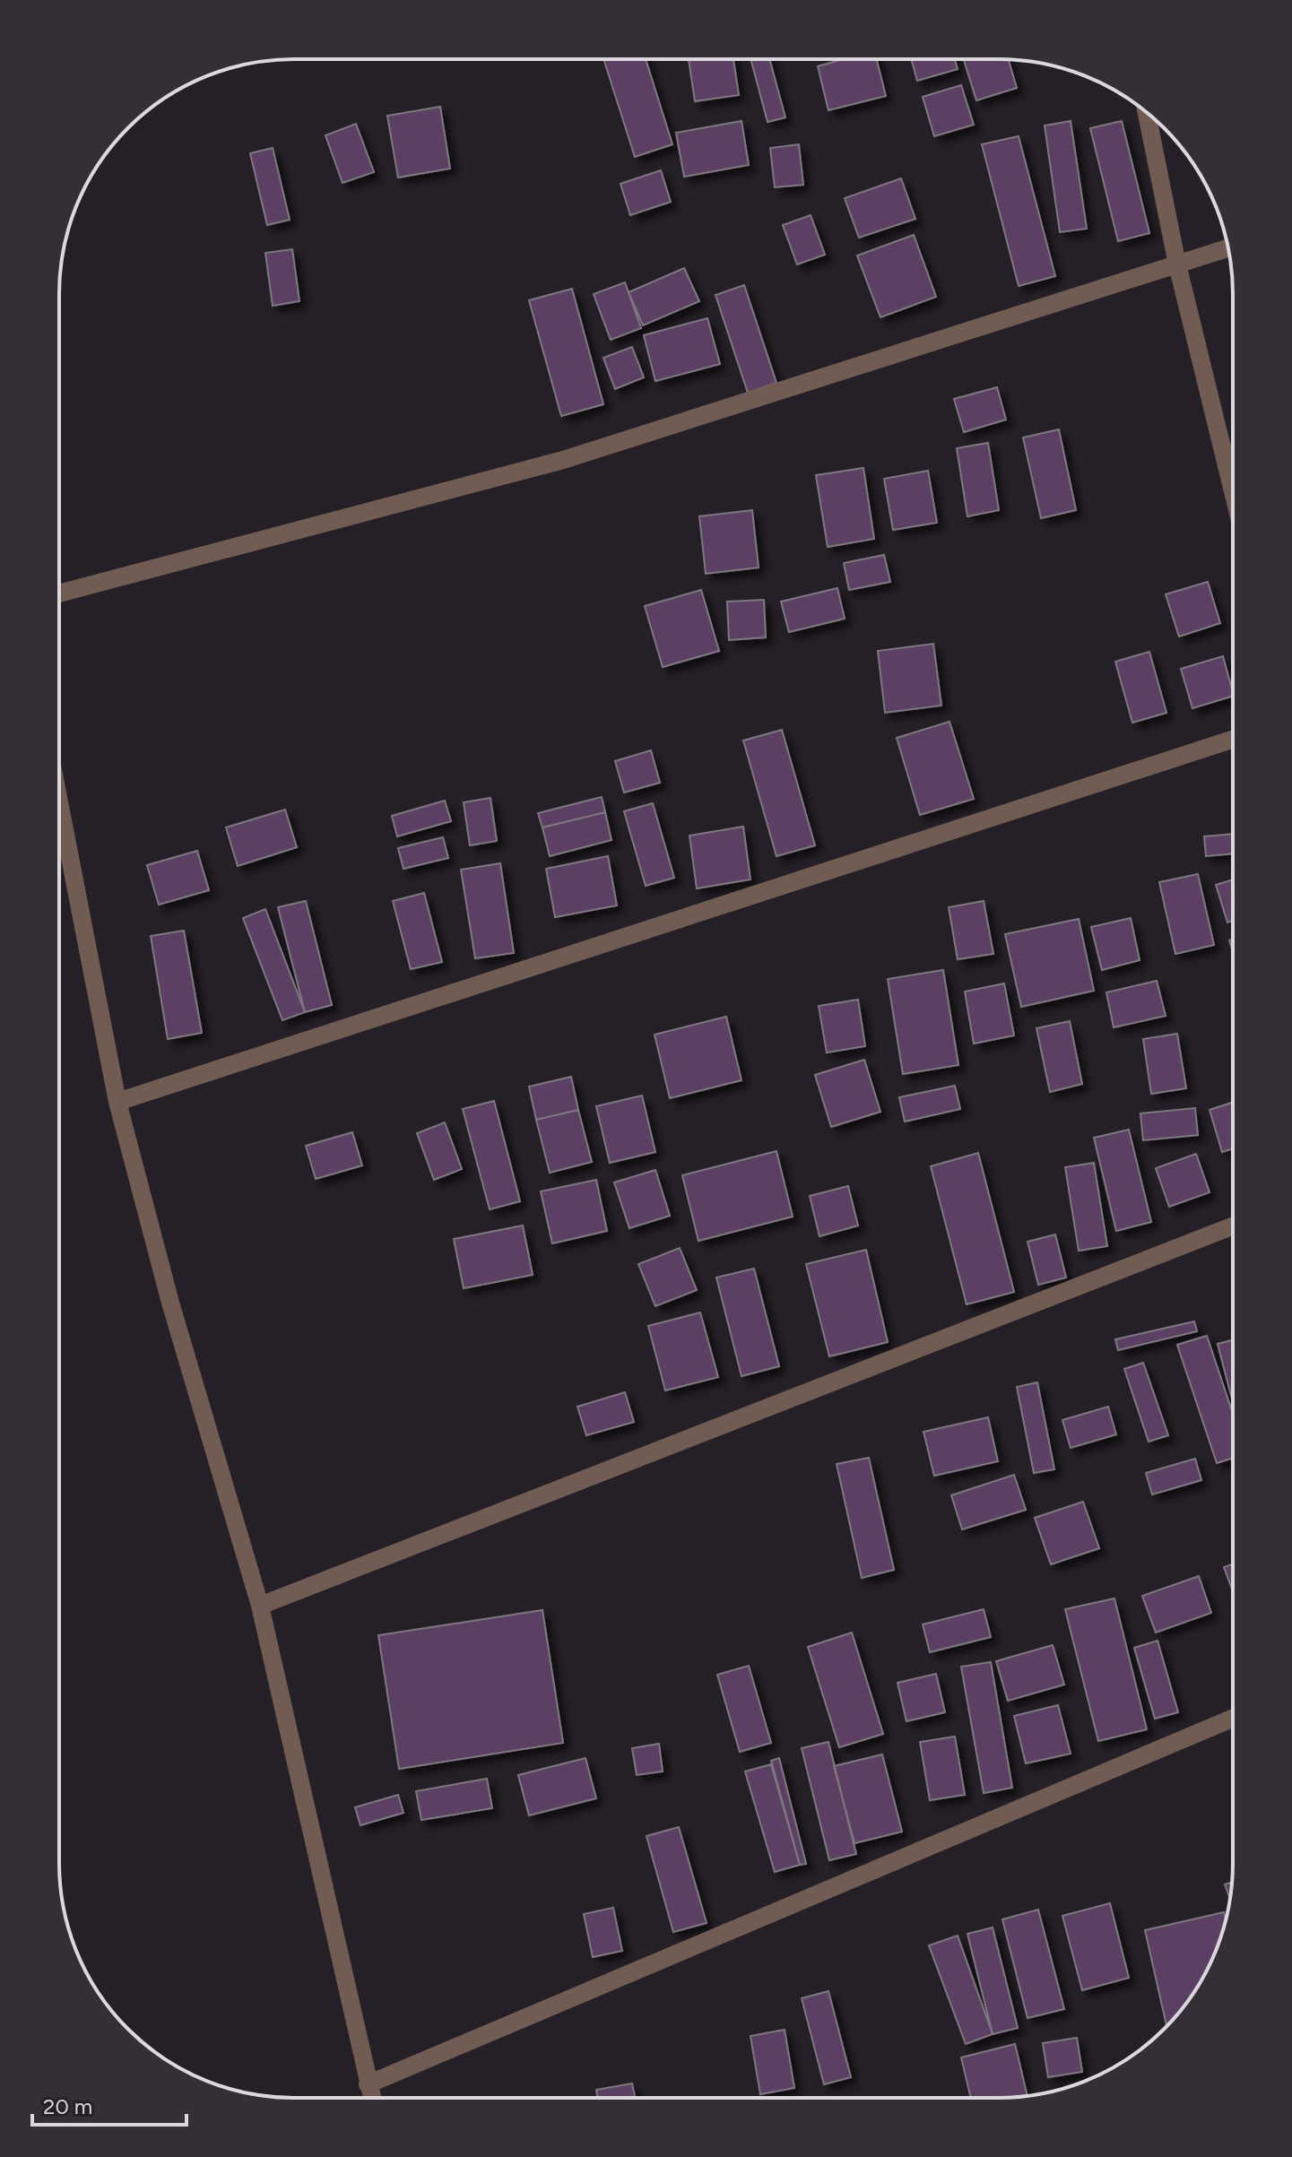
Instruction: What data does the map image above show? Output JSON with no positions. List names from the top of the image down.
{
  "scale_bar": "20 m"
}
